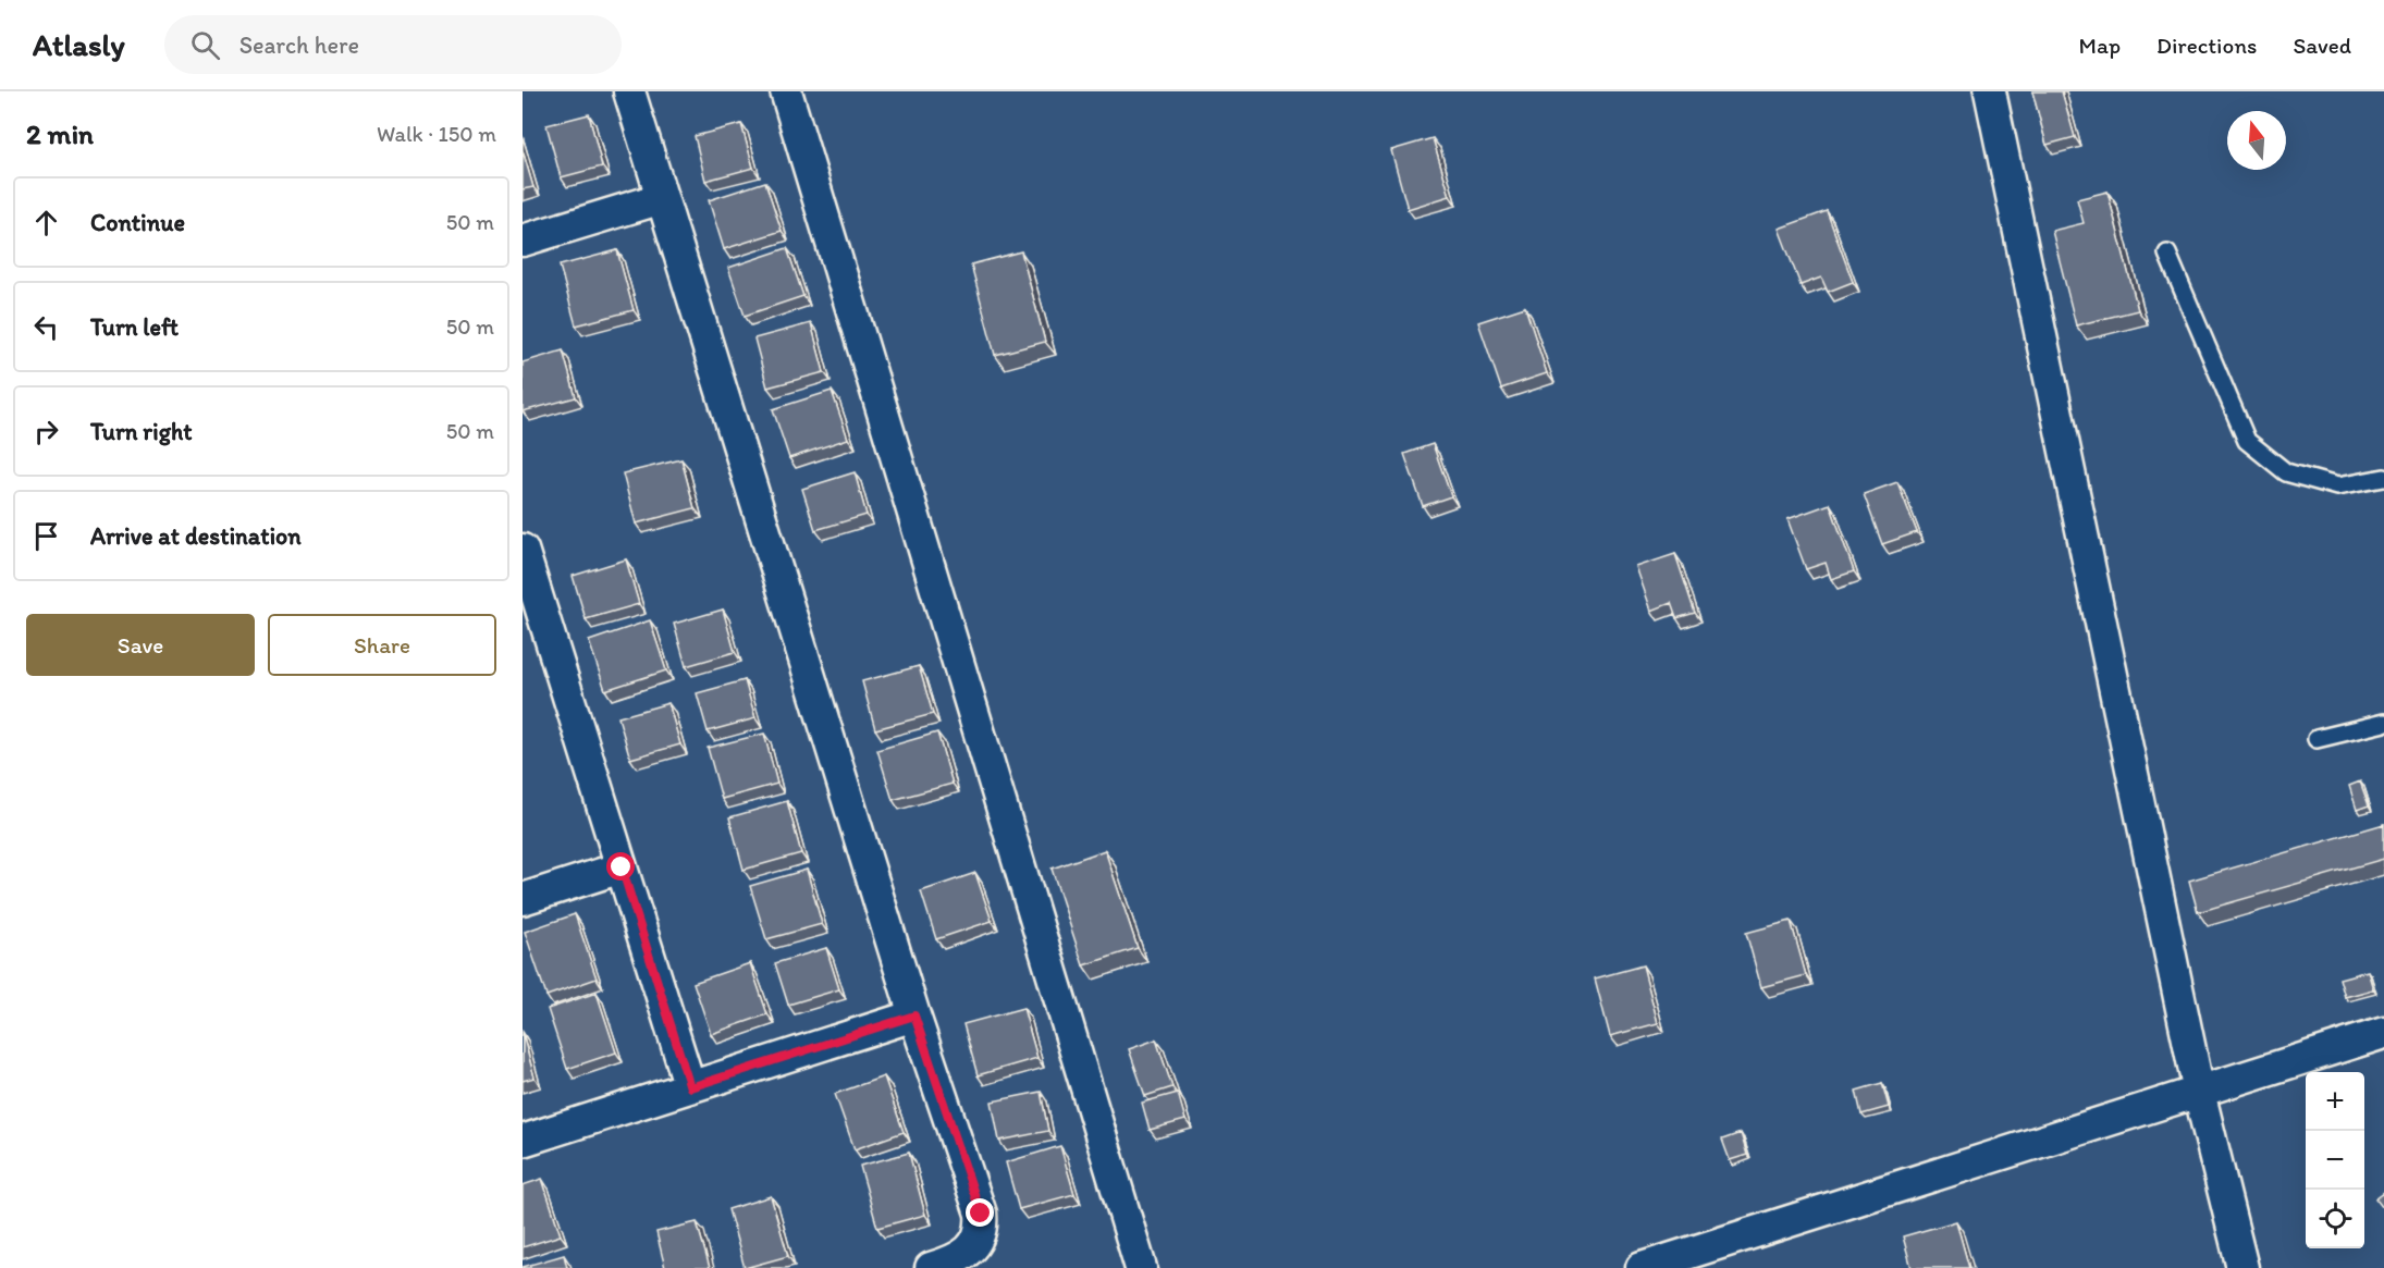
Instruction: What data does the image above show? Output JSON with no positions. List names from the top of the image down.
{
  "north": "top",
  "page": {
    "header": "Atlasly",
    "search": "Search here",
    "nav": ["Map", "Directions", "Saved"],
    "heading": ["2 min", "Walk · 150 m"],
    "list": [
      ["Continue", "50 m"],
      ["Turn left", "50 m"],
      ["Turn right", "50 m"],
      "Arrive at destination"
    ],
    "buttons": ["Save", "Share"],
    "map_buttons": ["+", "−"]
  }
}
